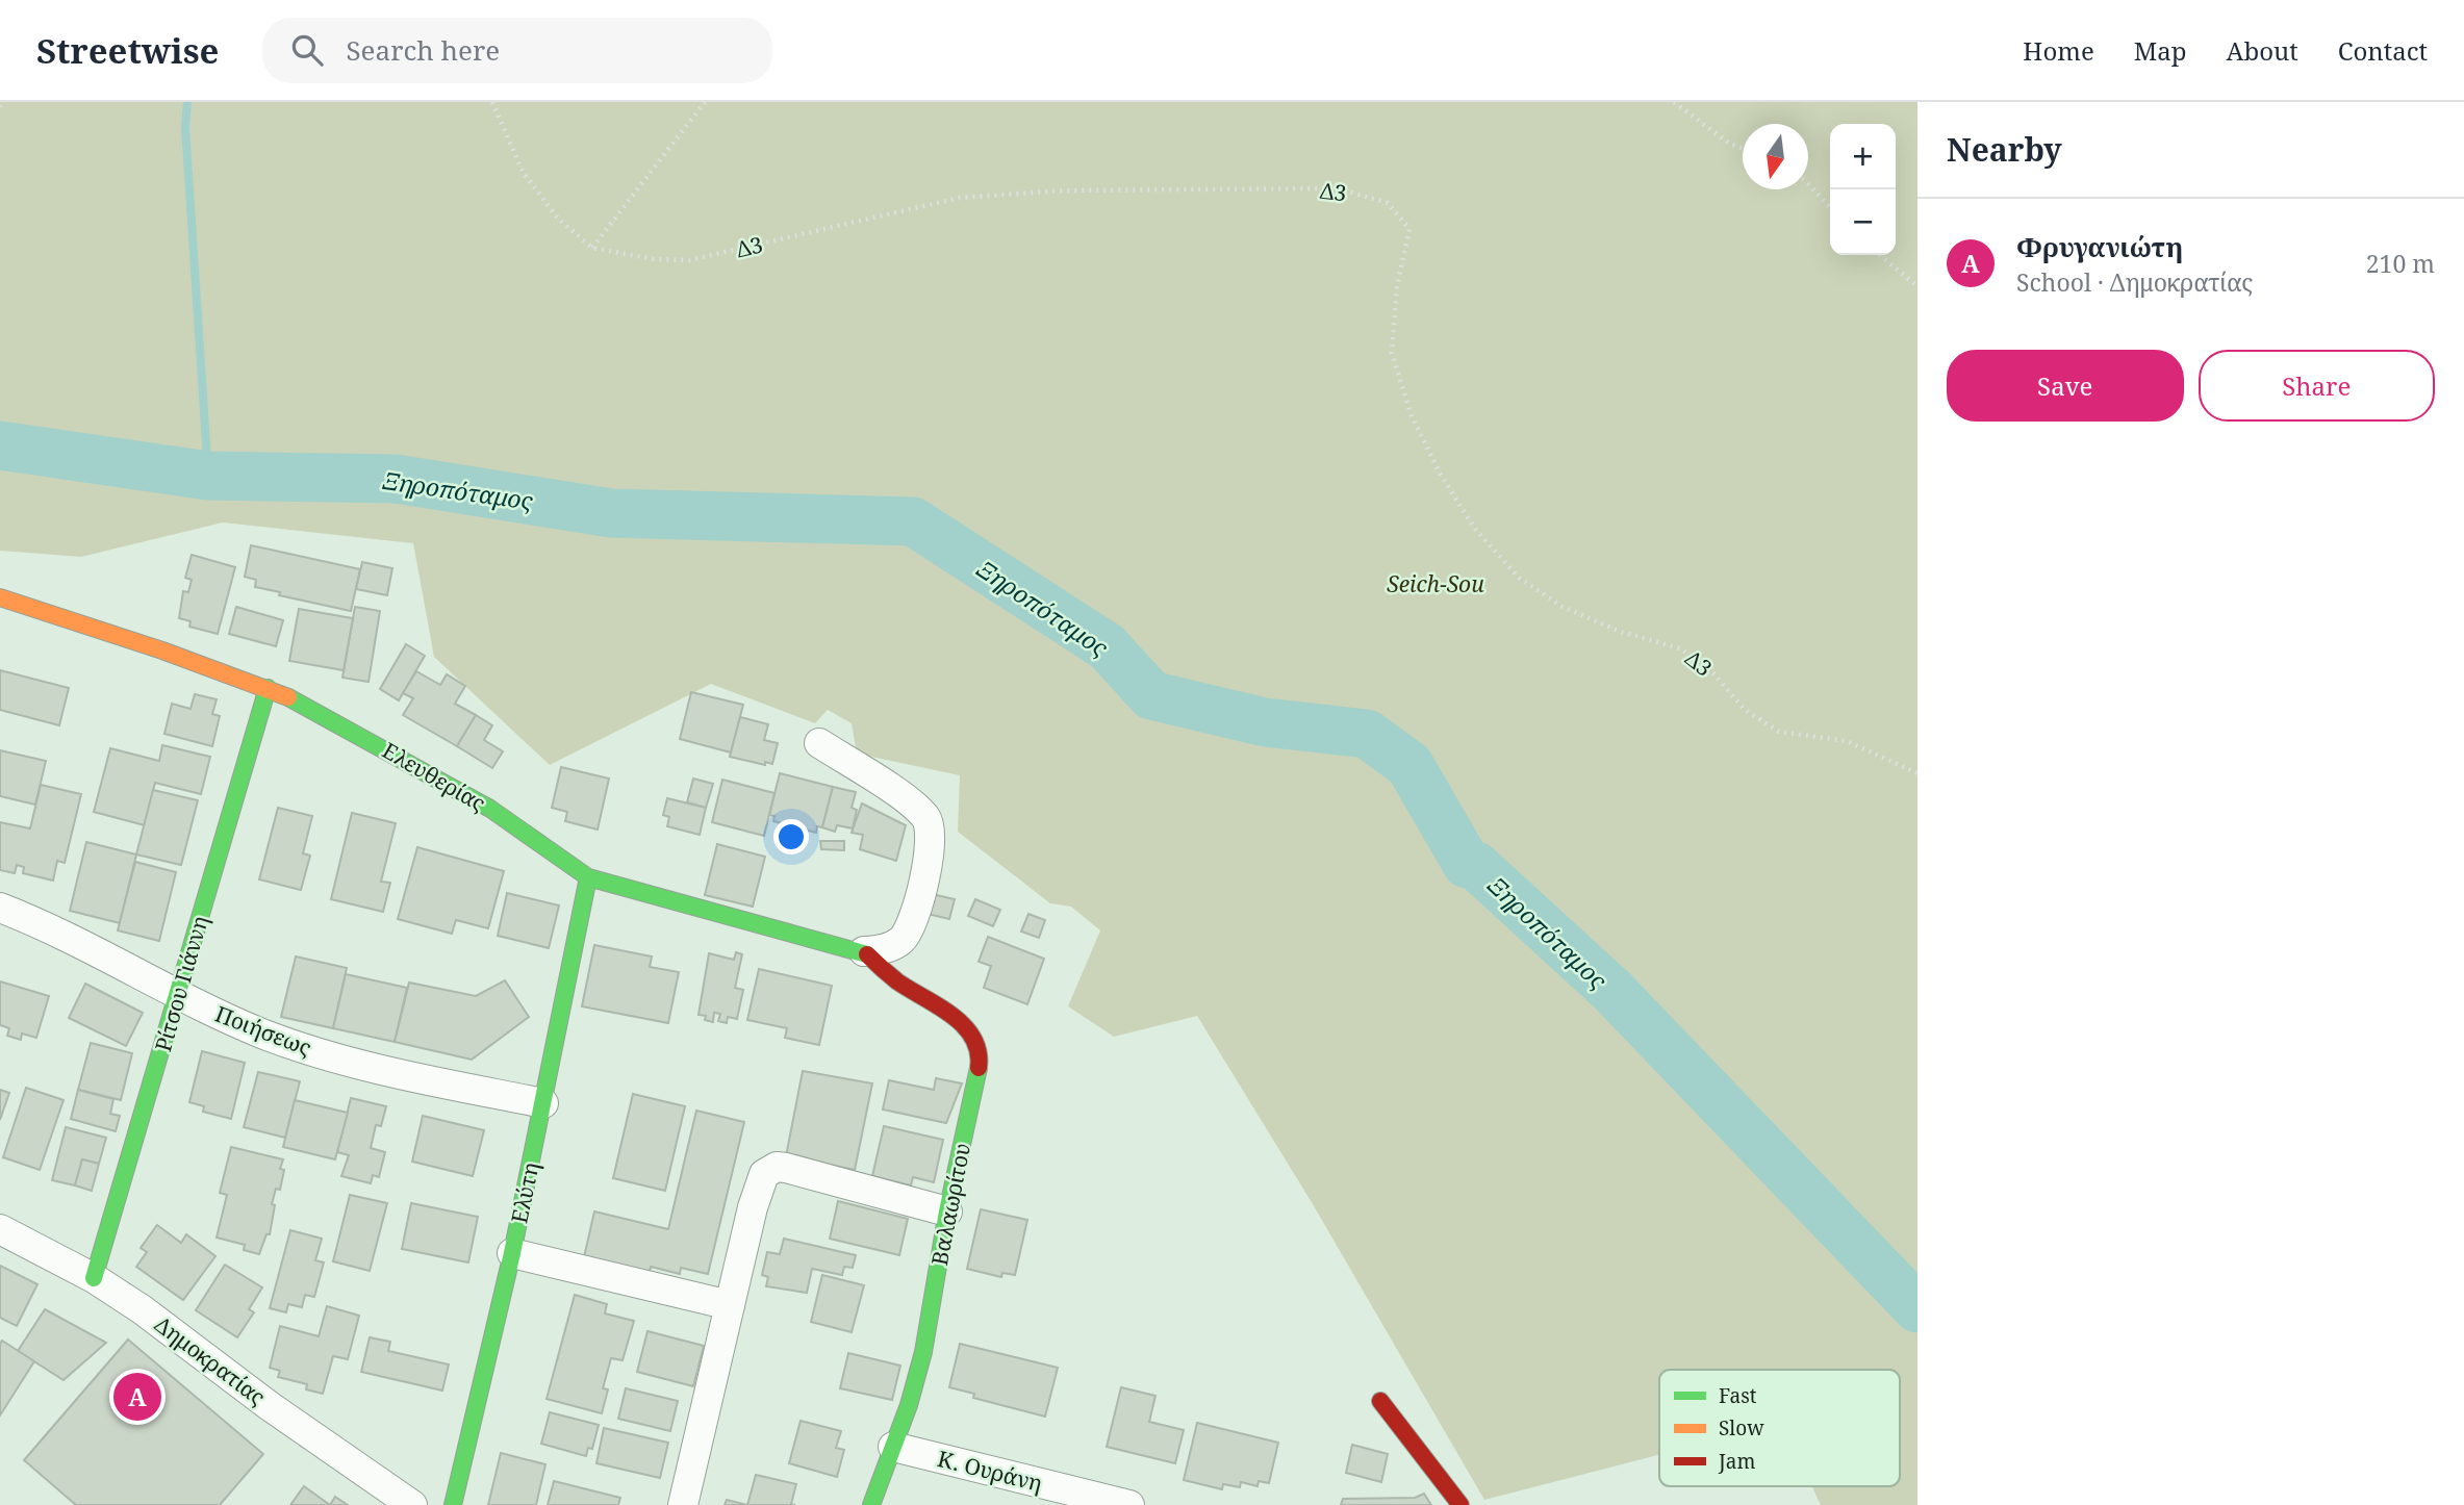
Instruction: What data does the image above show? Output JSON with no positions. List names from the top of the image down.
{
  "streets": {
    "street": [
      "Ελευθερίας",
      "Ρίτσου Γιάννη",
      "Ποιήσεως",
      "Ελύτη",
      "Βαλαωρίτου",
      "Δημοκρατίας",
      "Κ. Ουράνη"
    ],
    "path": ["Δ3"]
  },
  "crossings": [
    ["Ελευθερίας", "Ρίτσου Γιάννη"],
    ["Ελευθερίας", "Ελύτη"],
    ["Ελευθερίας", "Βαλαωρίτου"],
    ["Ρίτσου Γιάννη", "Ποιήσεως"],
    ["Ρίτσου Γιάννη", "Δημοκρατίας"],
    ["Ποιήσεως", "Ελύτη"],
    ["Βαλαωρίτου", "Κ. Ουράνη"]
  ],
  "water": ["Ξηροπόταμος"],
  "parks": ["Seich-Sou"],
  "legend": ["Fast", "Slow", "Jam"],
  "north": "bottom",
  "page": {
    "header": "Streetwise",
    "search": "Search here",
    "nav": [
      "Home",
      "Map",
      "About",
      "Contact"
    ],
    "heading": "Nearby",
    "map_buttons": ["+", "−"],
    "list": [
      {
        "mark": "A",
        "name": "Φρυγανιώτη",
        "note": "School · Δημοκρατίας",
        "value": "210 m"
      }
    ],
    "buttons": ["Save", "Share"],
    "pins": "A"
  }
}
